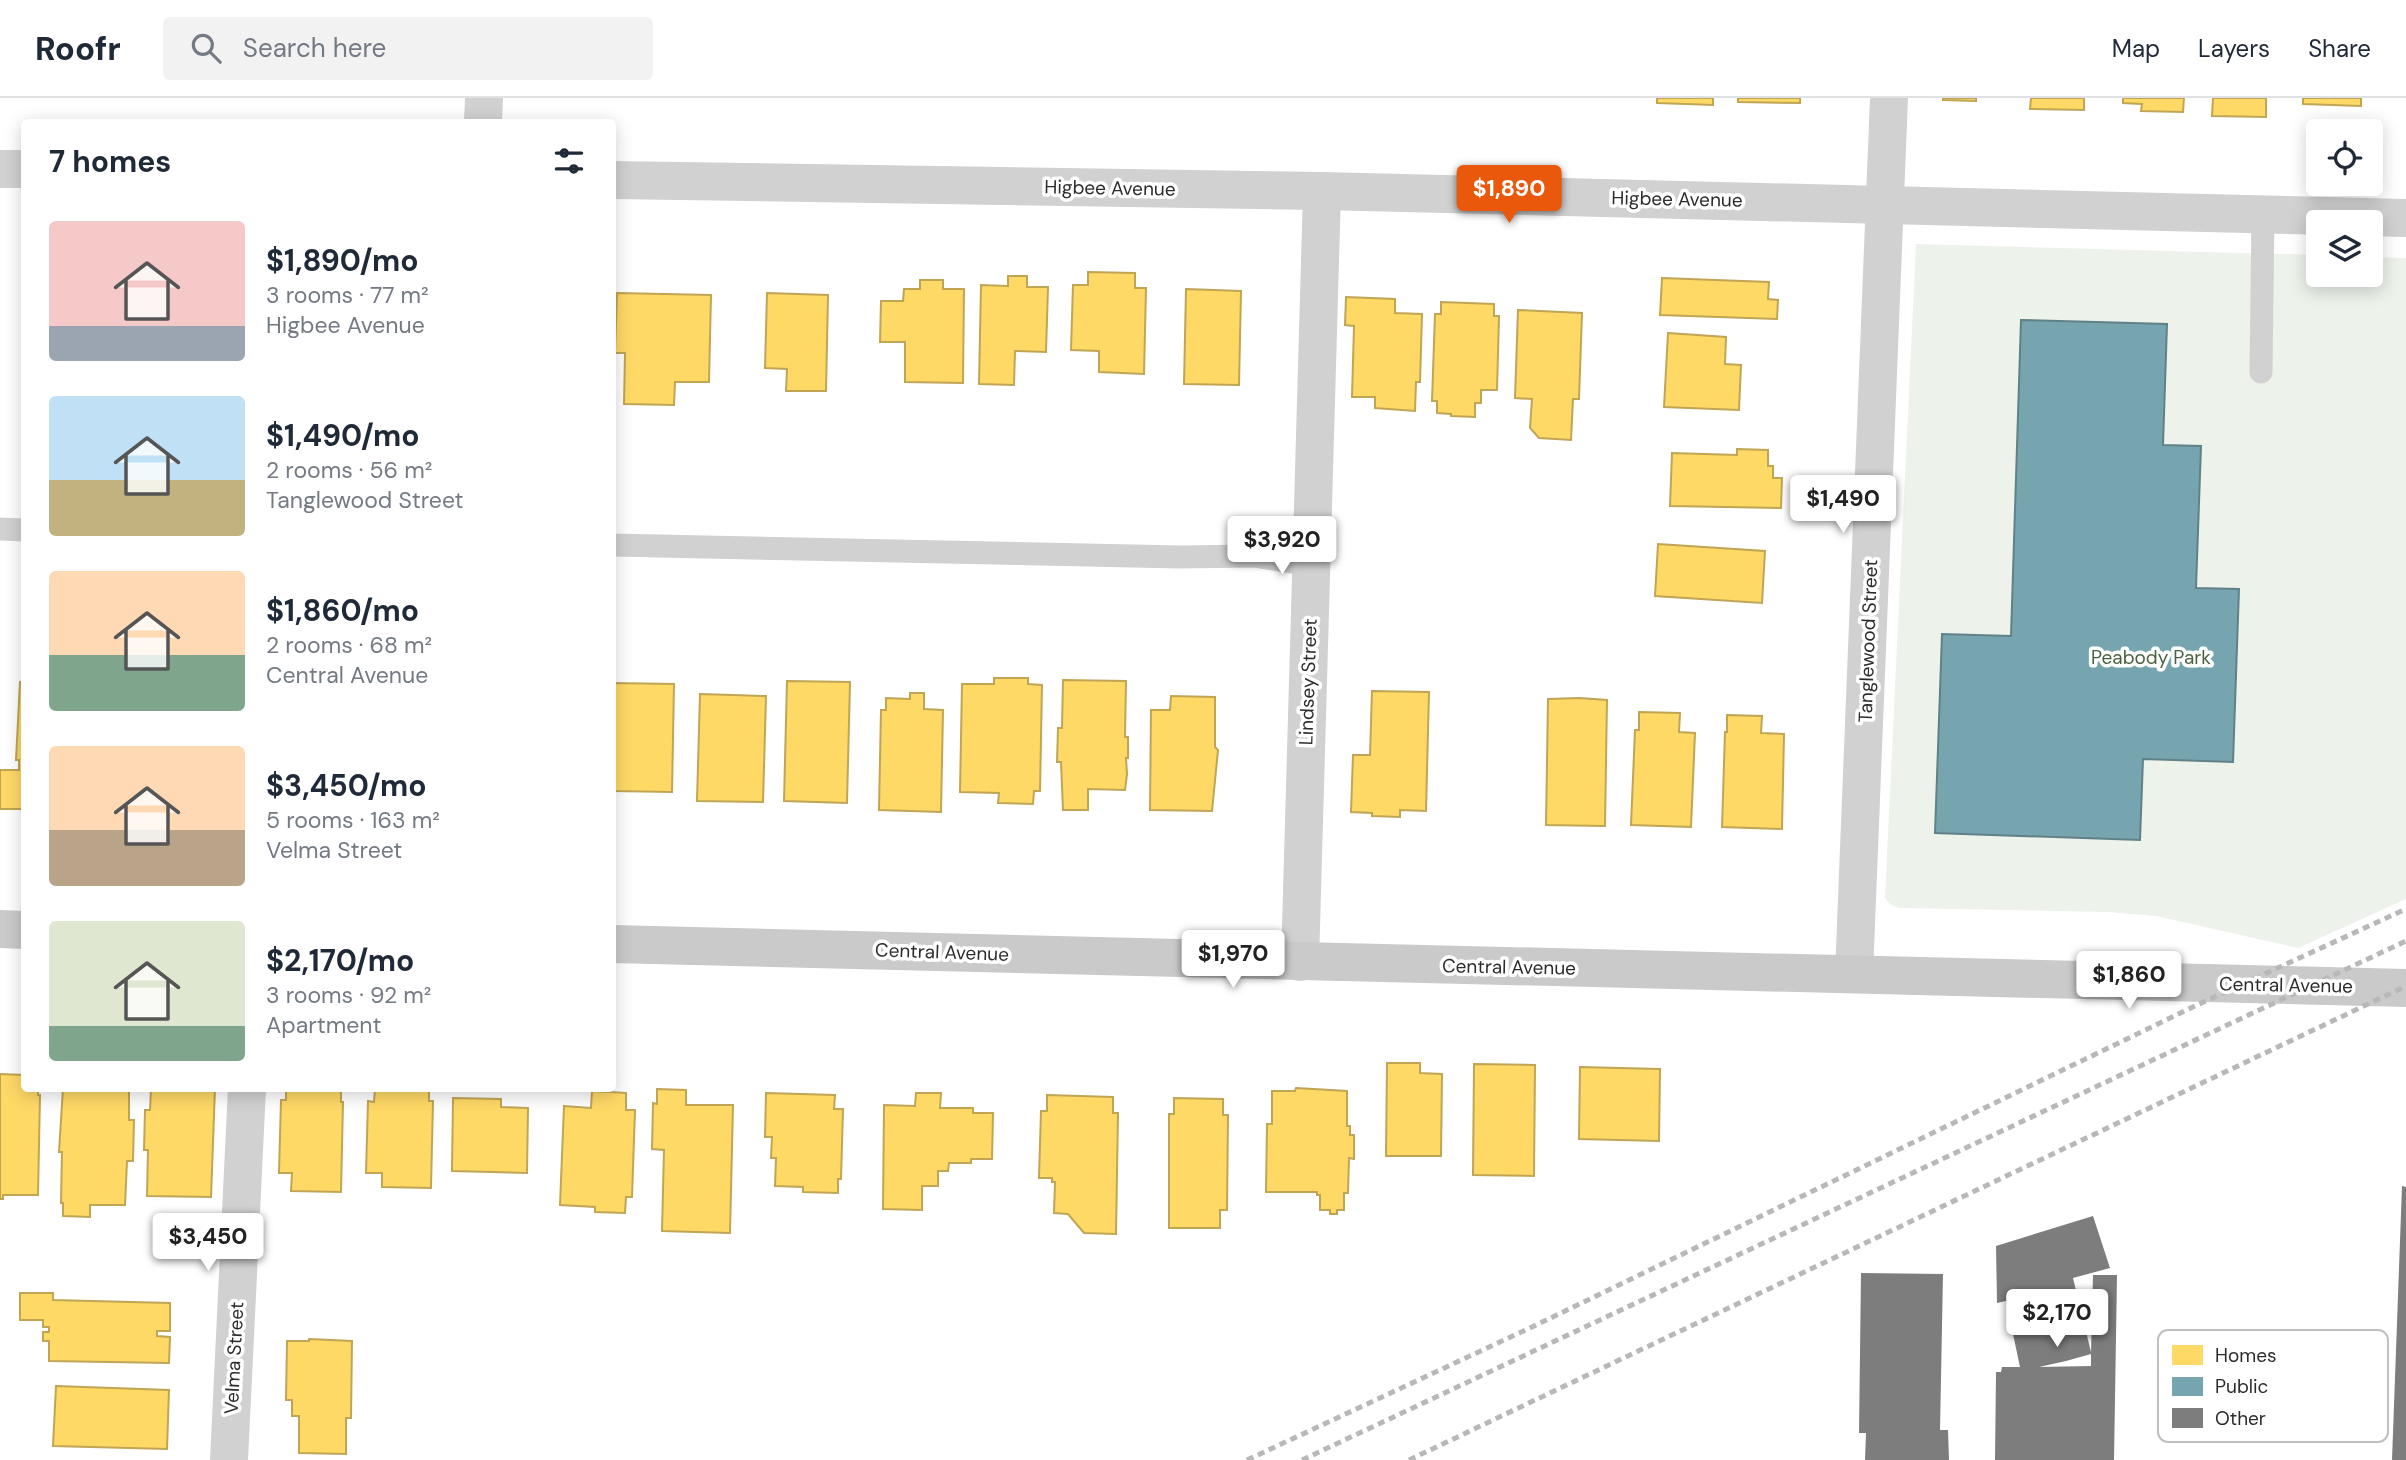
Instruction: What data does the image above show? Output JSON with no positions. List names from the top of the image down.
{
  "streets": {
    "main road": ["Central Avenue"],
    "street": [
      "Higbee Avenue",
      "Tanglewood Street",
      "Lindsey Street",
      "Velma Street"
    ]
  },
  "crossings": [
    ["Higbee Avenue", "Tanglewood Street"],
    ["Higbee Avenue", "Lindsey Street"],
    ["Tanglewood Street", "Central Avenue"],
    ["Lindsey Street", "Central Avenue"]
  ],
  "parks": ["Peabody Park"],
  "legend": ["Homes", "Public", "Other"],
  "page": {
    "header": "Roofr",
    "search": "Search here",
    "nav": ["Map", "Layers", "Share"],
    "heading": "7 homes",
    "price": [
      "$1,890",
      "$1,490",
      "$3,920",
      "$1,970",
      "$1,860",
      "$3,450",
      "$2,170"
    ],
    "list": [
      {
        "name": "$1,890/mo",
        "note": "3 rooms · 77 m² · Higbee Avenue"
      },
      {
        "name": "$1,490/mo",
        "note": "2 rooms · 56 m² · Tanglewood Street"
      },
      {
        "name": "$1,860/mo",
        "note": "2 rooms · 68 m² · Central Avenue"
      },
      {
        "name": "$3,450/mo",
        "note": "5 rooms · 163 m² · Velma Street"
      },
      {
        "name": "$2,170/mo",
        "note": "3 rooms · 92 m² · Apartment"
      }
    ]
  }
}
